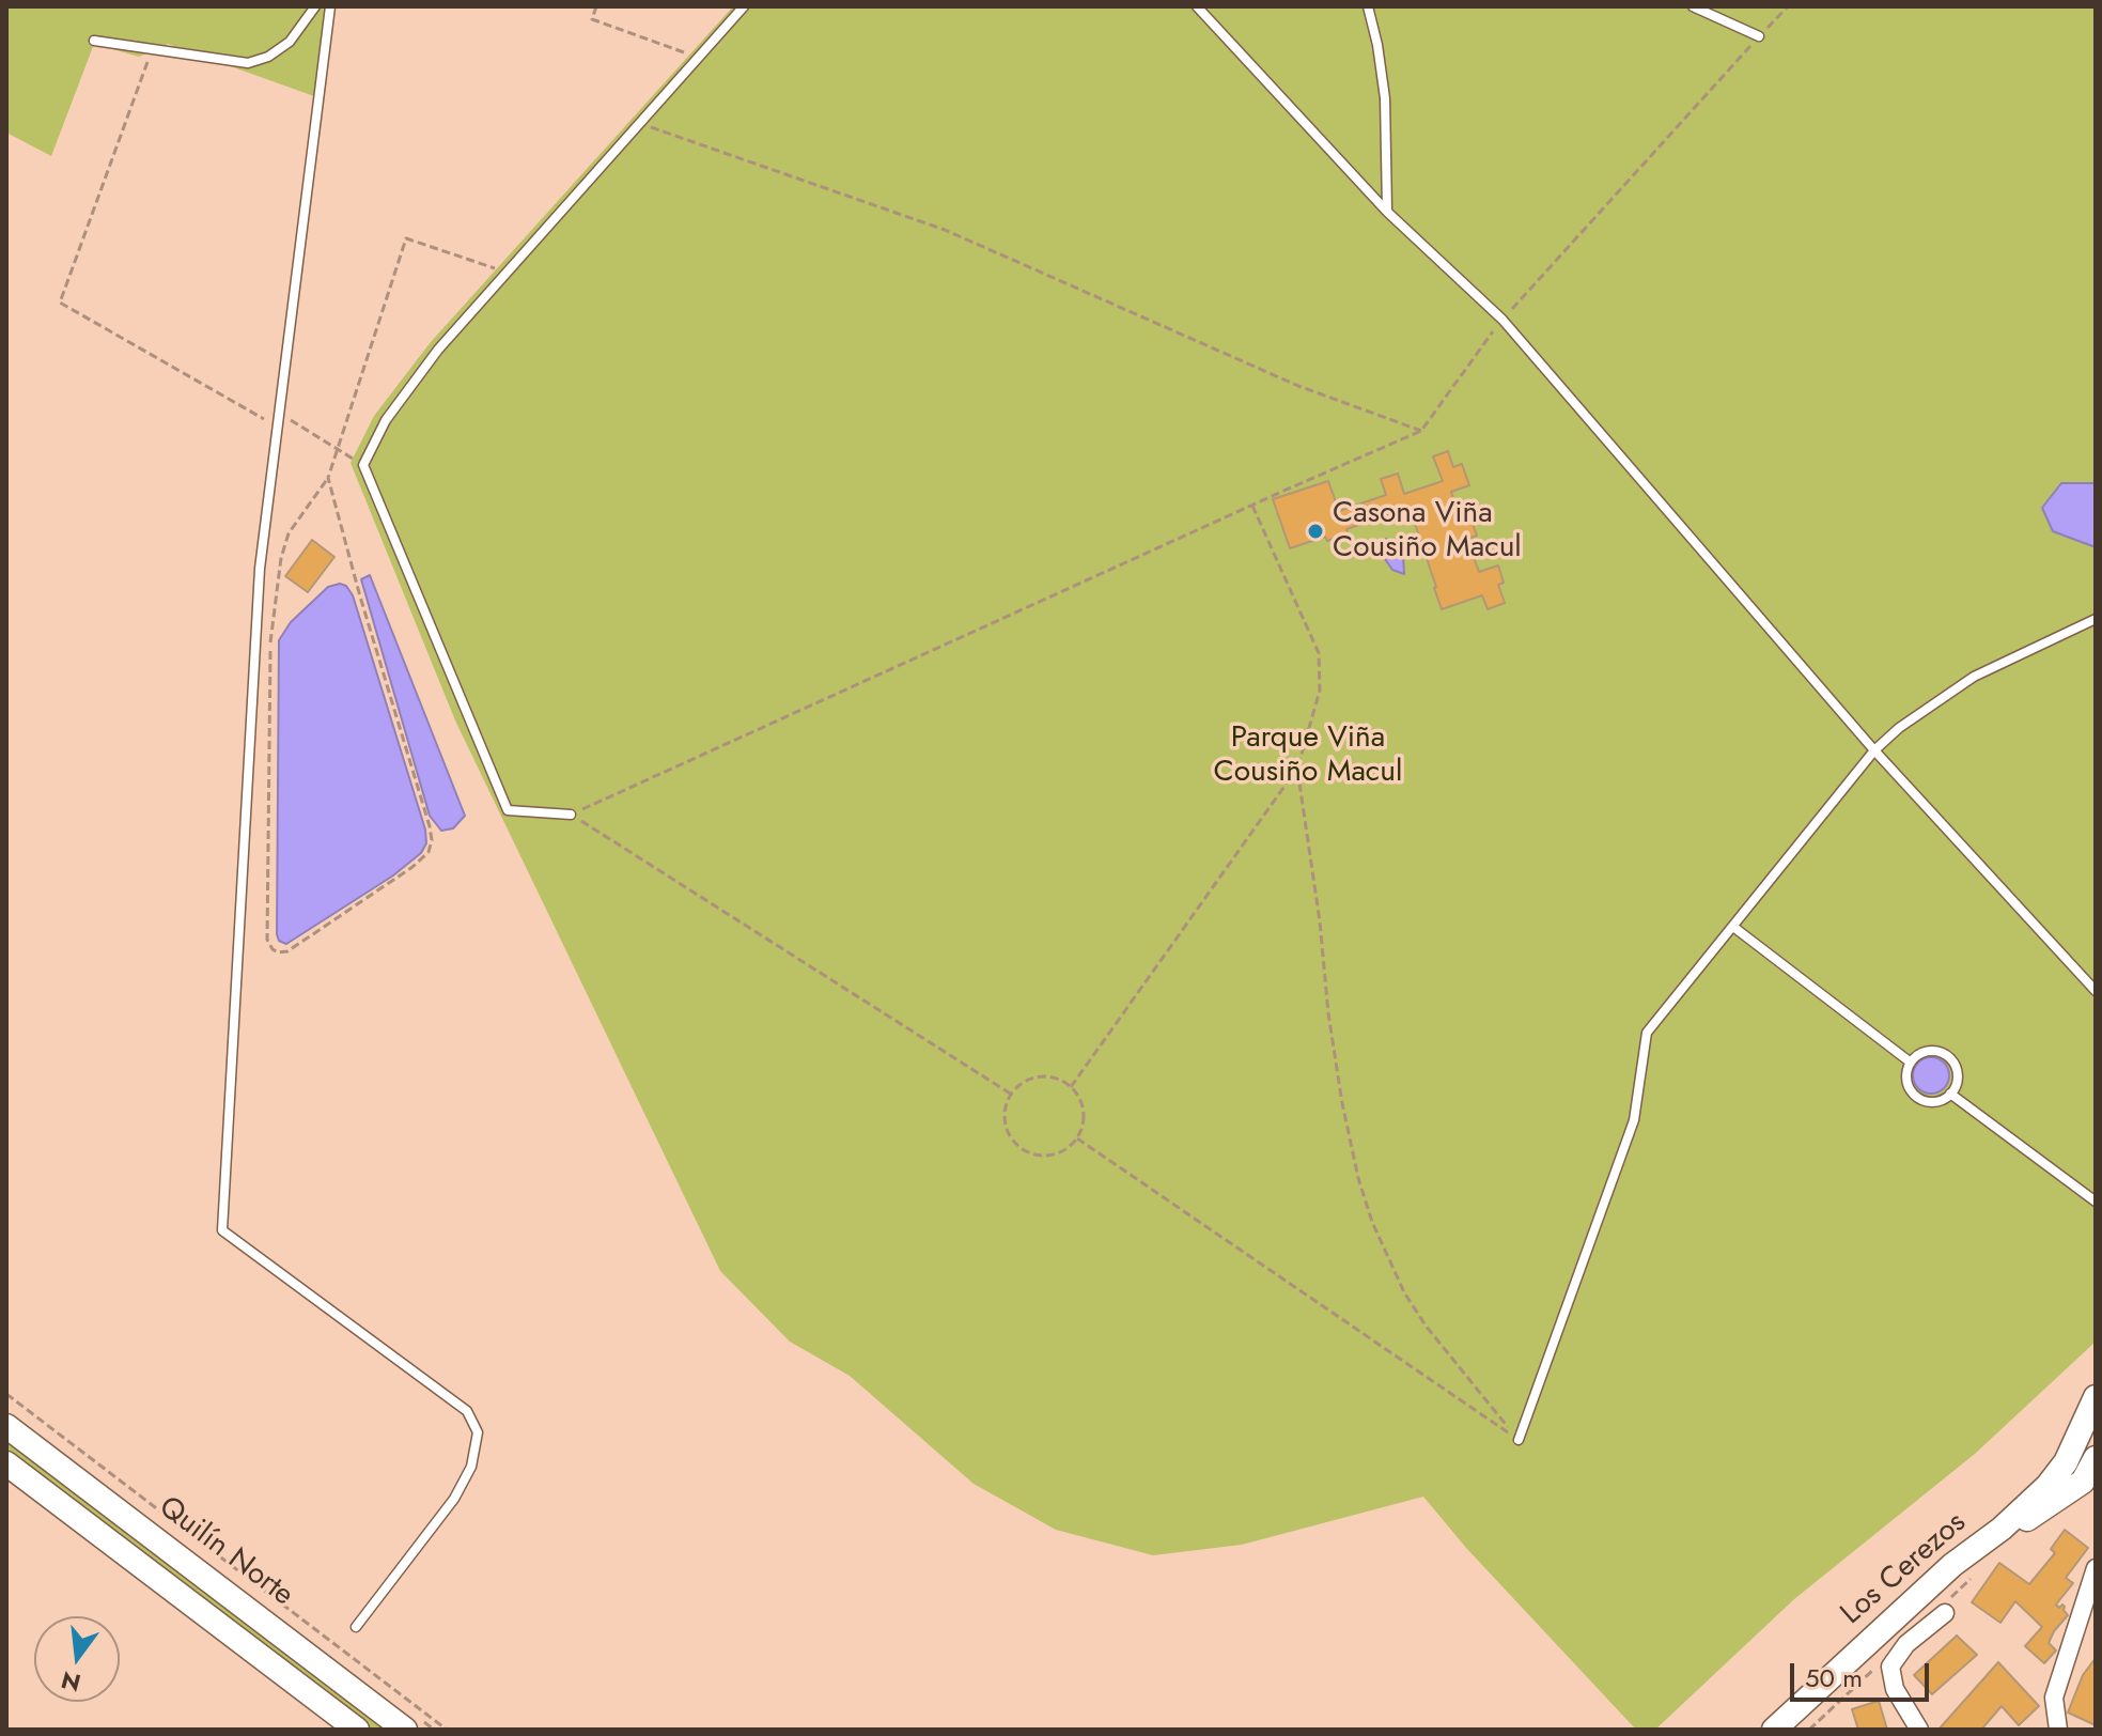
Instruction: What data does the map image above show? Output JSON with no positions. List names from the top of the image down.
{
  "streets": {
    "street": ["Quilín Norte", "Los Cerezos"]
  },
  "parks": ["Parque Viña Cousiño Macul"],
  "places": ["Casona Viña Cousiño Macul"],
  "scale_bar": "50 m",
  "north": "bottom"
}
